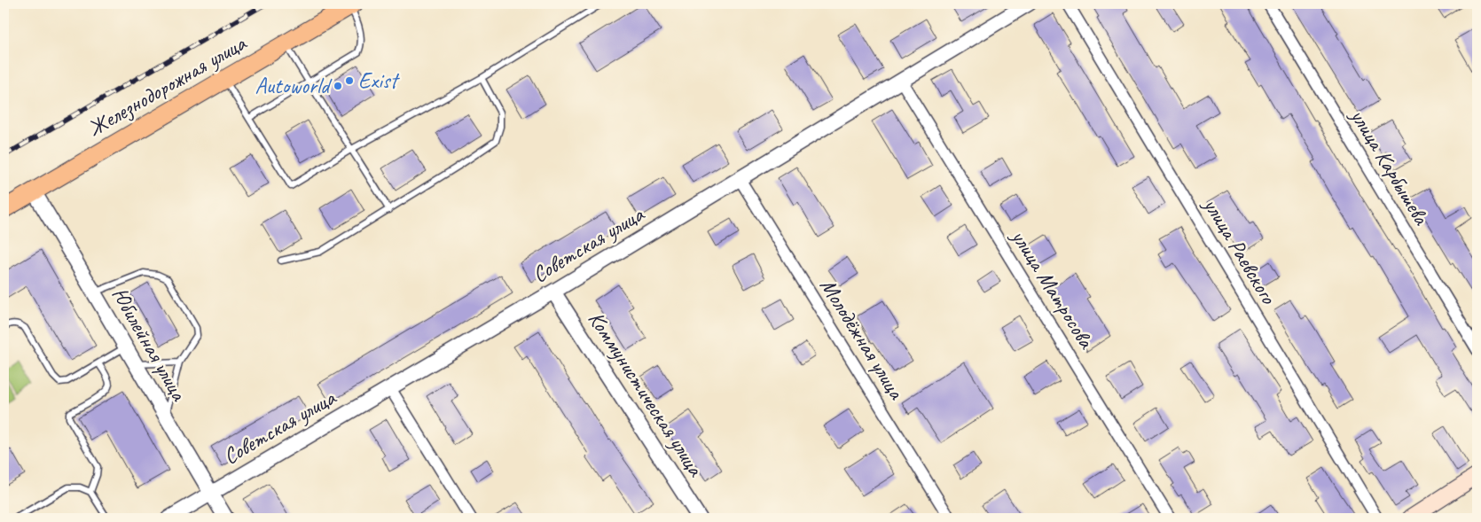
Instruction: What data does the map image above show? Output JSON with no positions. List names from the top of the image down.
{
  "streets": {
    "main road": ["Железнодорожная улица"],
    "street": [
      "улица Карбышева",
      "Советская улица",
      "улица Раевского",
      "улица Матросова",
      "Молодёжная улица",
      "Юбилейная улица",
      "Коммунистическая улица"
    ]
  },
  "crossings": [
    ["Железнодорожная улица", "Юбилейная улица"],
    ["Советская улица", "улица Матросова"],
    ["Советская улица", "Молодёжная улица"],
    ["Советская улица", "Юбилейная улица"],
    ["Советская улица", "Коммунистическая улица"]
  ],
  "places": ["Exist", "Autoworld"]
}
